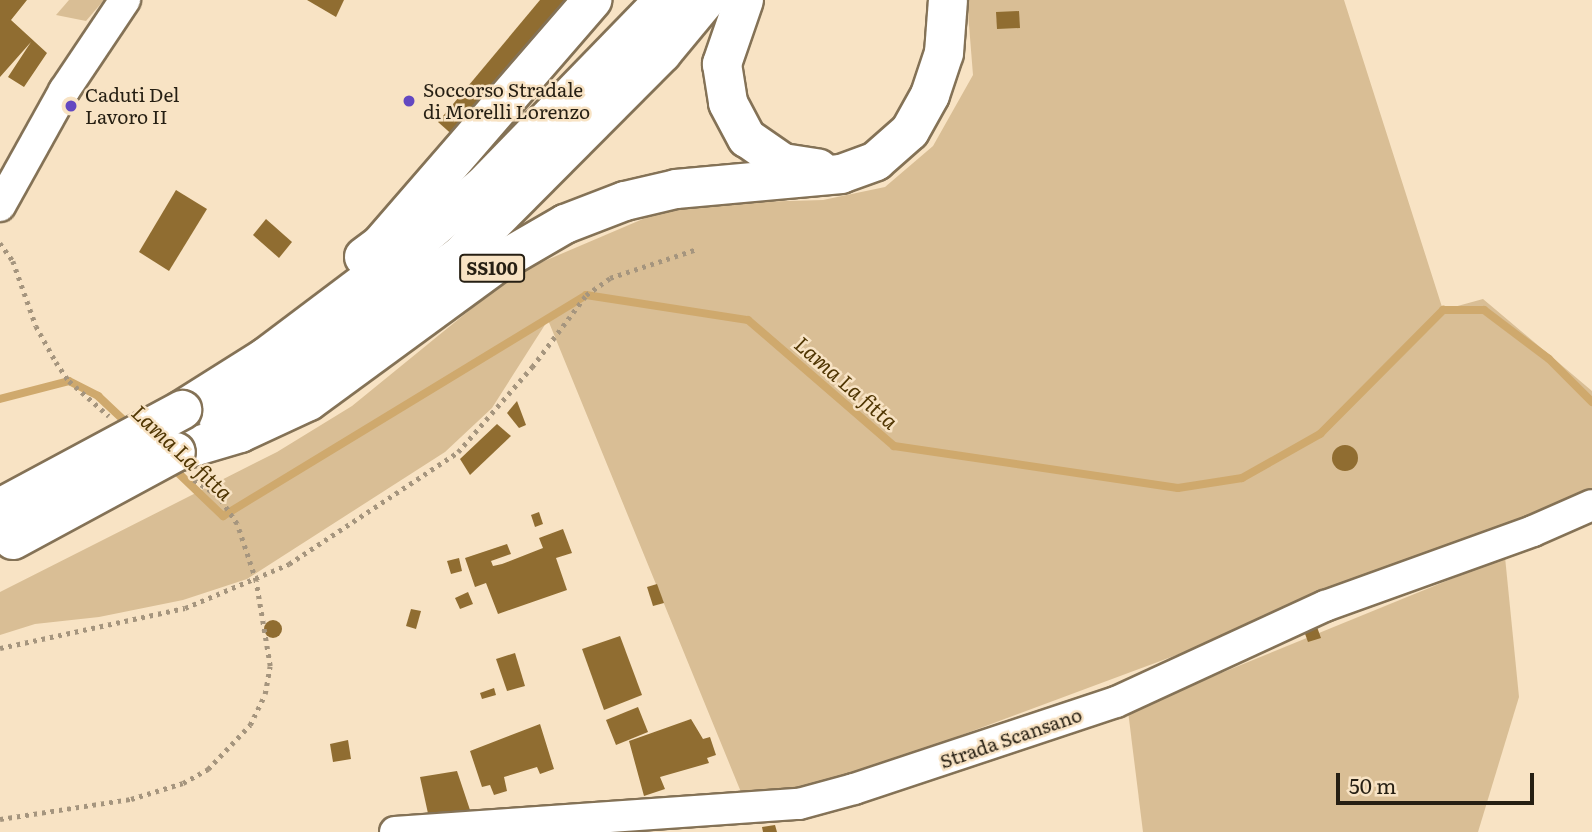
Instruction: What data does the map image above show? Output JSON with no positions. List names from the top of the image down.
{
  "streets": {
    "highway": ["SS100"],
    "street": ["Strada Scansano"]
  },
  "water": ["Lama La fitta"],
  "places": ["Soccorso Stradale di Morelli Lorenzo", "Caduti Del Lavoro II"],
  "scale_bar": "50 m"
}
